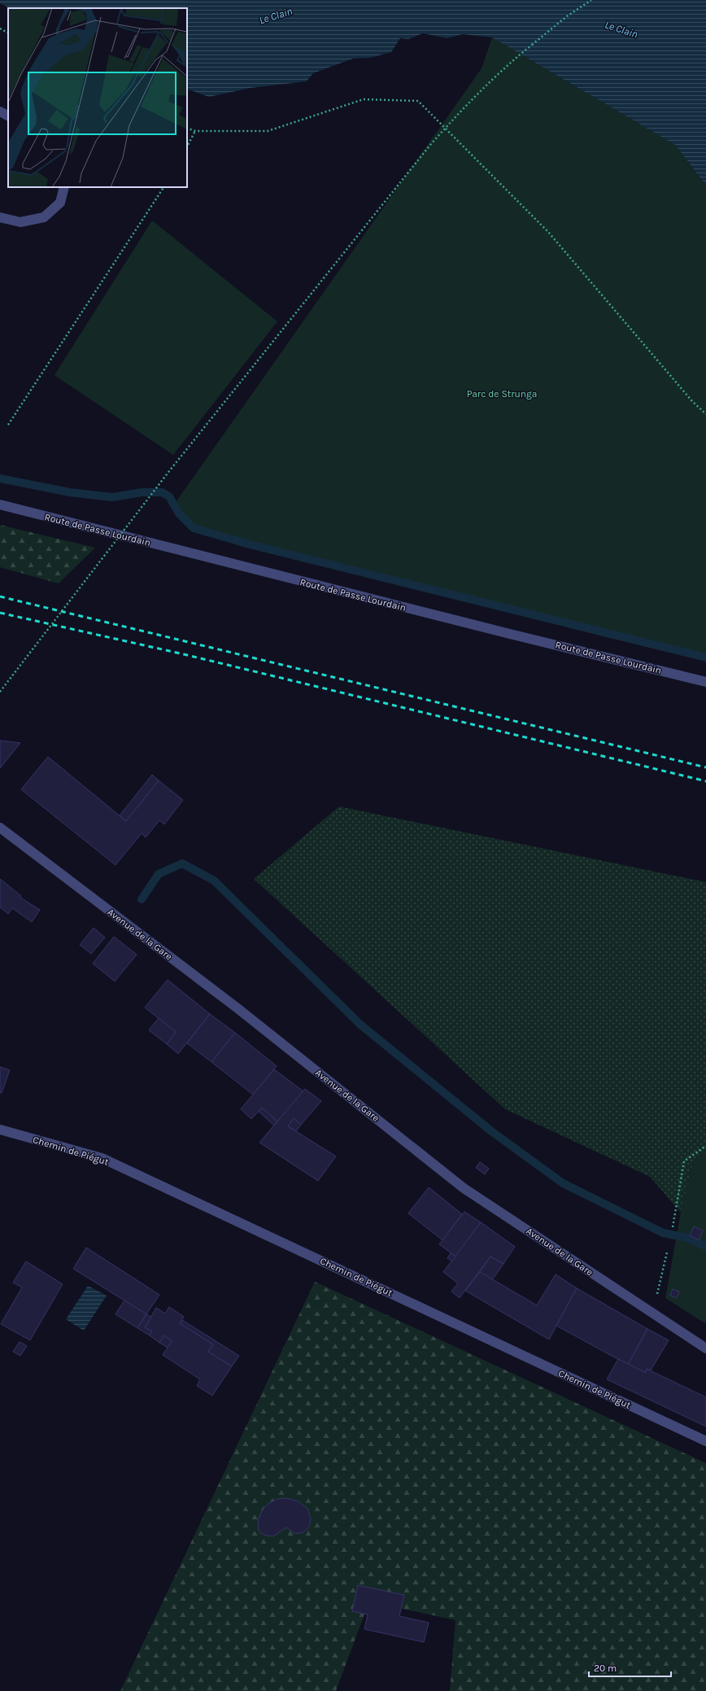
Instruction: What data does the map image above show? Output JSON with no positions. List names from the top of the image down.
{
  "streets": {
    "street": ["Route de Passe Lourdain", "Avenue de la Gare", "Chemin de Piégut"]
  },
  "water": ["Le Clain"],
  "parks": ["Parc de Strunga"],
  "scale_bar": "20 m"
}
